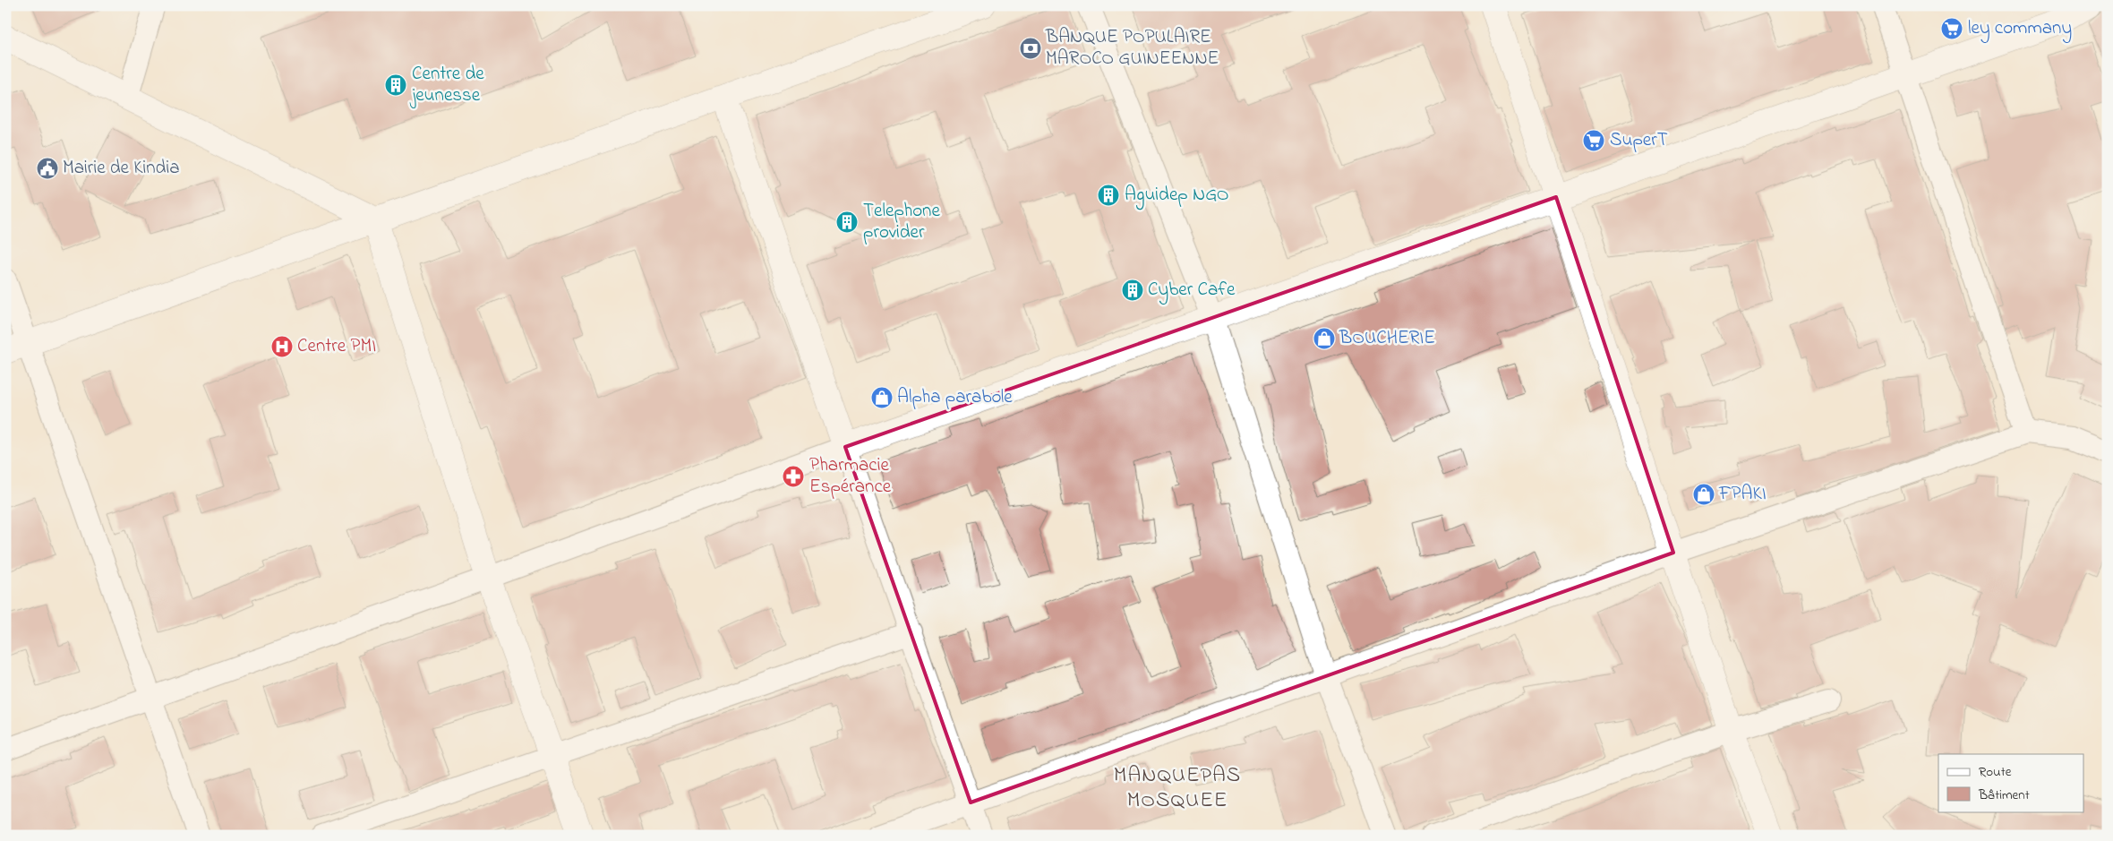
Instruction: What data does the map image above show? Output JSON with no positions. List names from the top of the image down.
{
  "districts": ["MANQUEPAS MOSQUEE"],
  "places": {
    "supermarket": ["ley commany", "SuperT"],
    "bank": ["BANQUE POPULAIRE MAROCO GUINEENNE"],
    "building": [
      "Centre de jeunesse",
      "Aguidep NGO",
      "Telephone provider",
      "Cyber Cafe"
    ],
    "public building": ["Mairie de Kindia"],
    "shop": ["BOUCHERIE", "Alpha parabole", "FPAKI"],
    "hospital": ["Centre PMI"],
    "pharmacy": ["Pharmacie Espérance"]
  },
  "legend": ["Route", "Bâtiment"]
}
